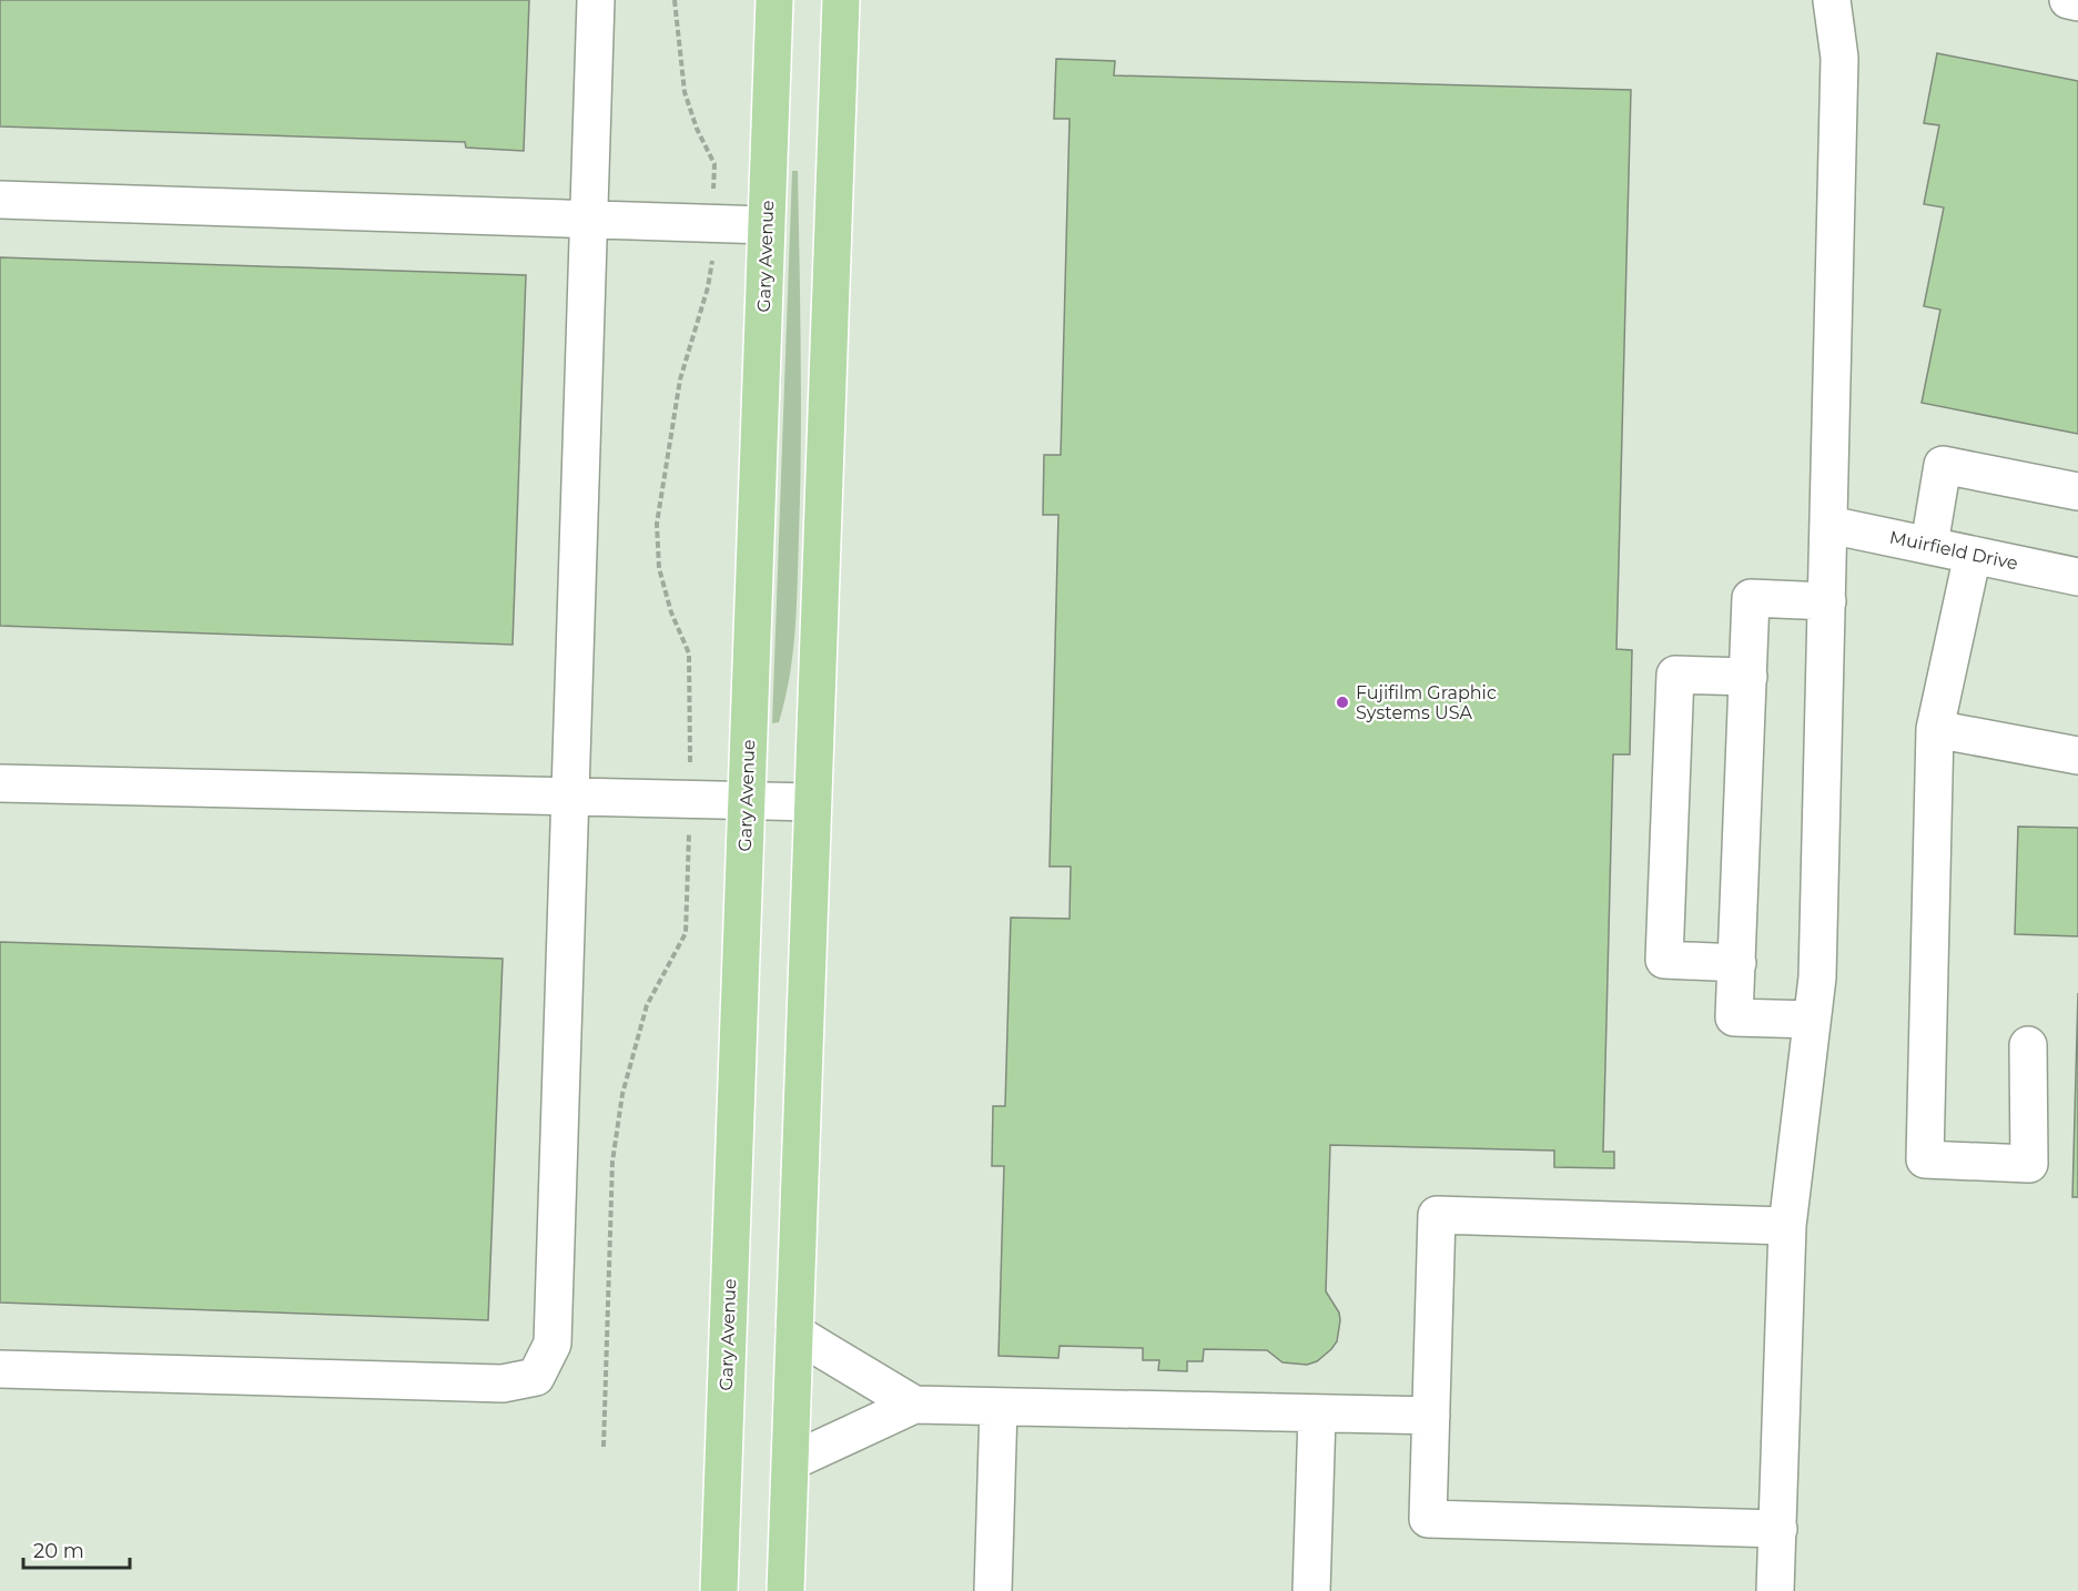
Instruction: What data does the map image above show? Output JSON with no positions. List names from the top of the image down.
{
  "streets": {
    "main road": ["Gary Avenue"],
    "street": ["Muirfield Drive"]
  },
  "places": ["Fujifilm Graphic Systems USA"],
  "scale_bar": "20 m"
}
